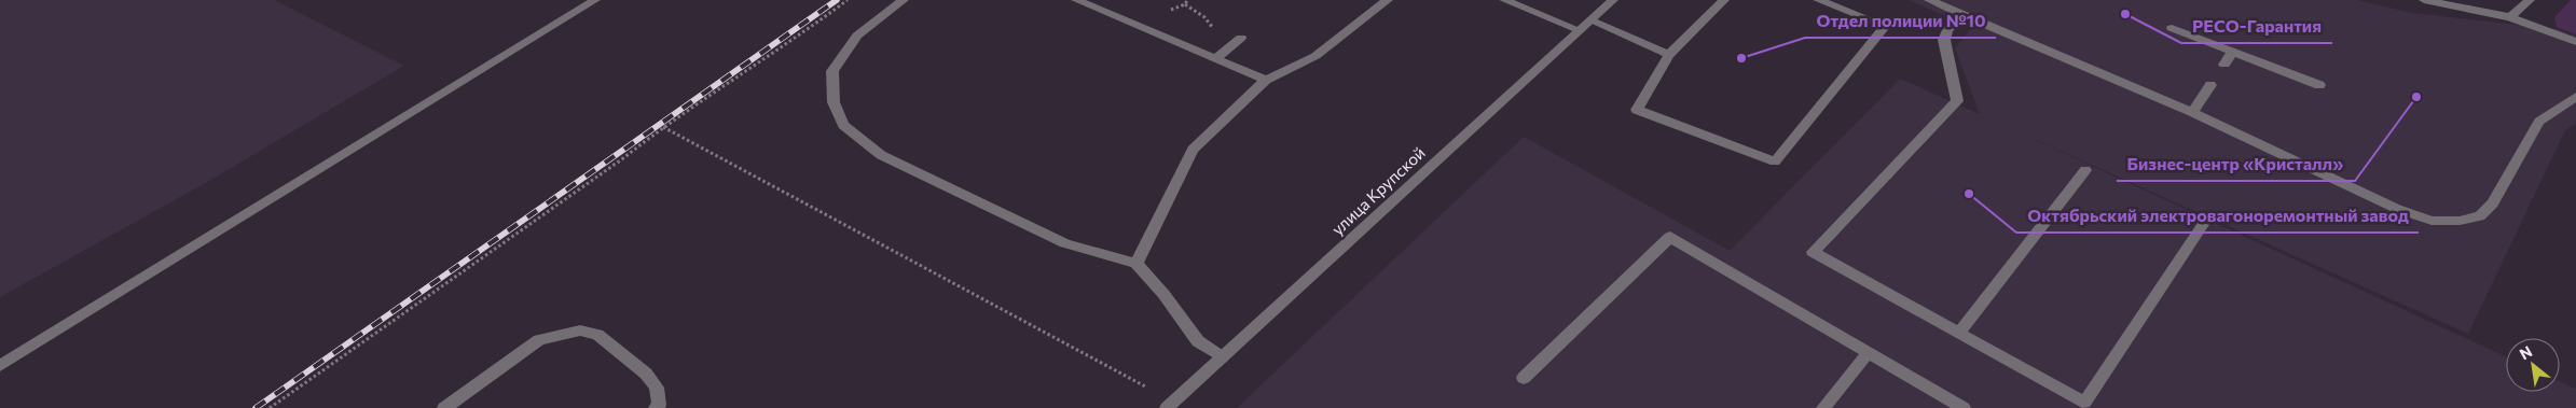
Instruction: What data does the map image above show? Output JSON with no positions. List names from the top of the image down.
{
  "streets": {
    "street": ["улица Крупской"]
  },
  "places": [
    "РЕСО-Гарантия",
    "Отдел полиции №10",
    "Бизнес-центр «Кристалл»",
    "Октябрьский электровагоноремонтный завод"
  ],
  "north": "top left"
}
